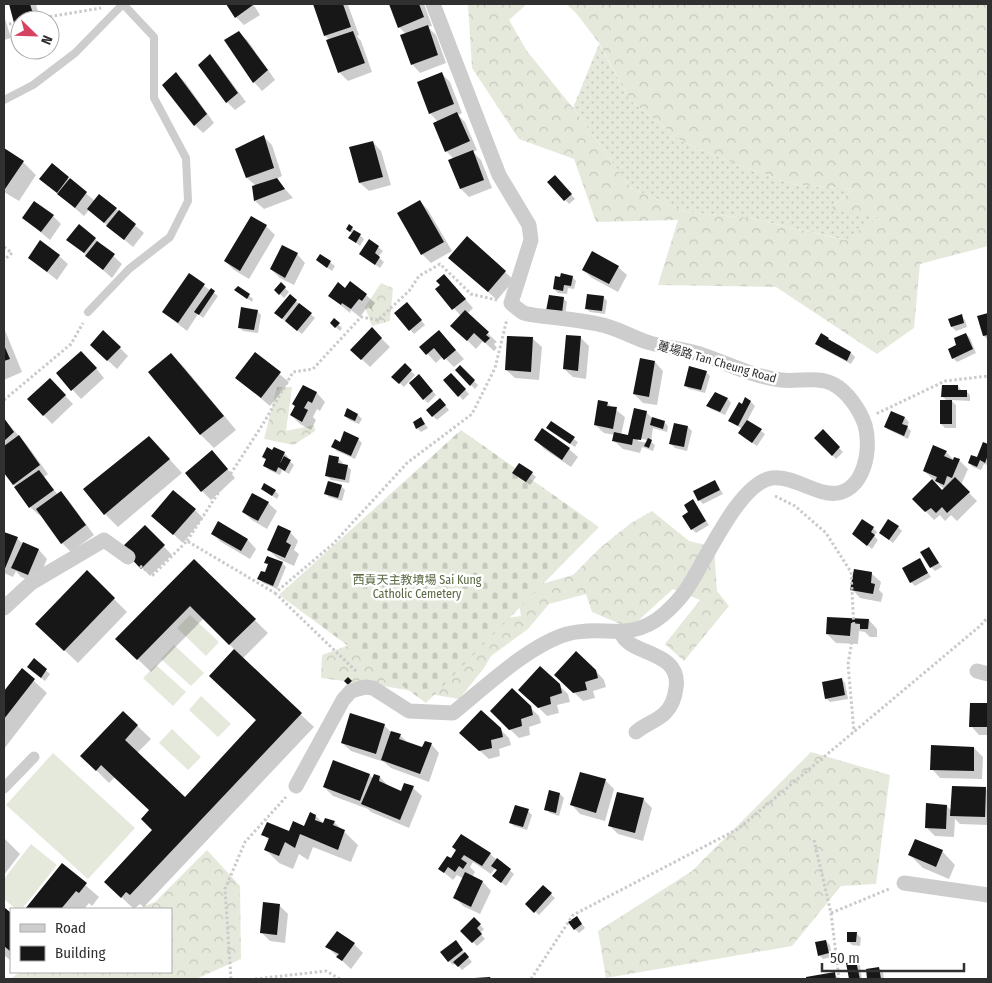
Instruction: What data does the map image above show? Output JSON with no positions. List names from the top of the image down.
{
  "streets": {
    "street": ["躉場路 Tan Cheung Road"]
  },
  "parks": ["西貢天主教墳場 Sai Kung Catholic Cemetery"],
  "legend": ["Road", "Building"],
  "scale_bar": "50 m",
  "north": "bottom right"
}
